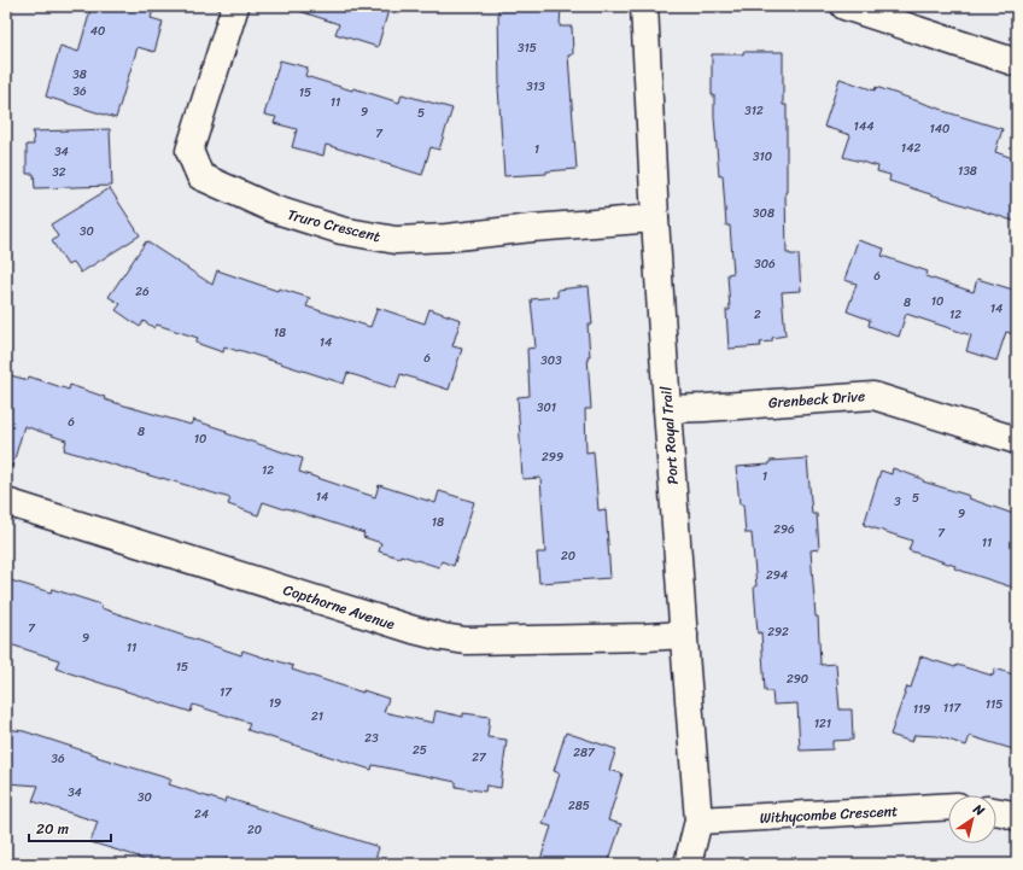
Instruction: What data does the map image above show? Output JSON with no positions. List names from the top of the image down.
{
  "streets": {
    "street": [
      "Truro Crescent",
      "Grenbeck Drive",
      "Port Royal Trail",
      "Copthorne Avenue",
      "Withycombe Crescent"
    ]
  },
  "crossings": [
    ["Truro Crescent", "Port Royal Trail"],
    ["Grenbeck Drive", "Port Royal Trail"],
    ["Port Royal Trail", "Copthorne Avenue"],
    ["Port Royal Trail", "Withycombe Crescent"]
  ],
  "house_numbers": [
    "40",
    "315",
    "38",
    "313",
    "36",
    "15",
    "11",
    "312",
    "9",
    "5",
    "144",
    "140",
    "7",
    "142",
    "1",
    "34",
    "310",
    "138",
    "32",
    "308",
    "30",
    "306",
    "6",
    "26",
    "10",
    "8",
    "14",
    "2",
    "12",
    "18",
    "14",
    "6",
    "303",
    "301",
    "6",
    "8",
    "10",
    "299",
    "12",
    "1",
    "14",
    "5",
    "3",
    "9",
    "18",
    "296",
    "7",
    "11",
    "20",
    "294",
    "7",
    "292",
    "9",
    "11",
    "15",
    "290",
    "17",
    "19",
    "115",
    "117",
    "119",
    "21",
    "121",
    "23",
    "25",
    "287",
    "27",
    "36",
    "34",
    "30",
    "285",
    "24",
    "20"
  ],
  "scale_bar": "20 m",
  "north": "top right"
}
